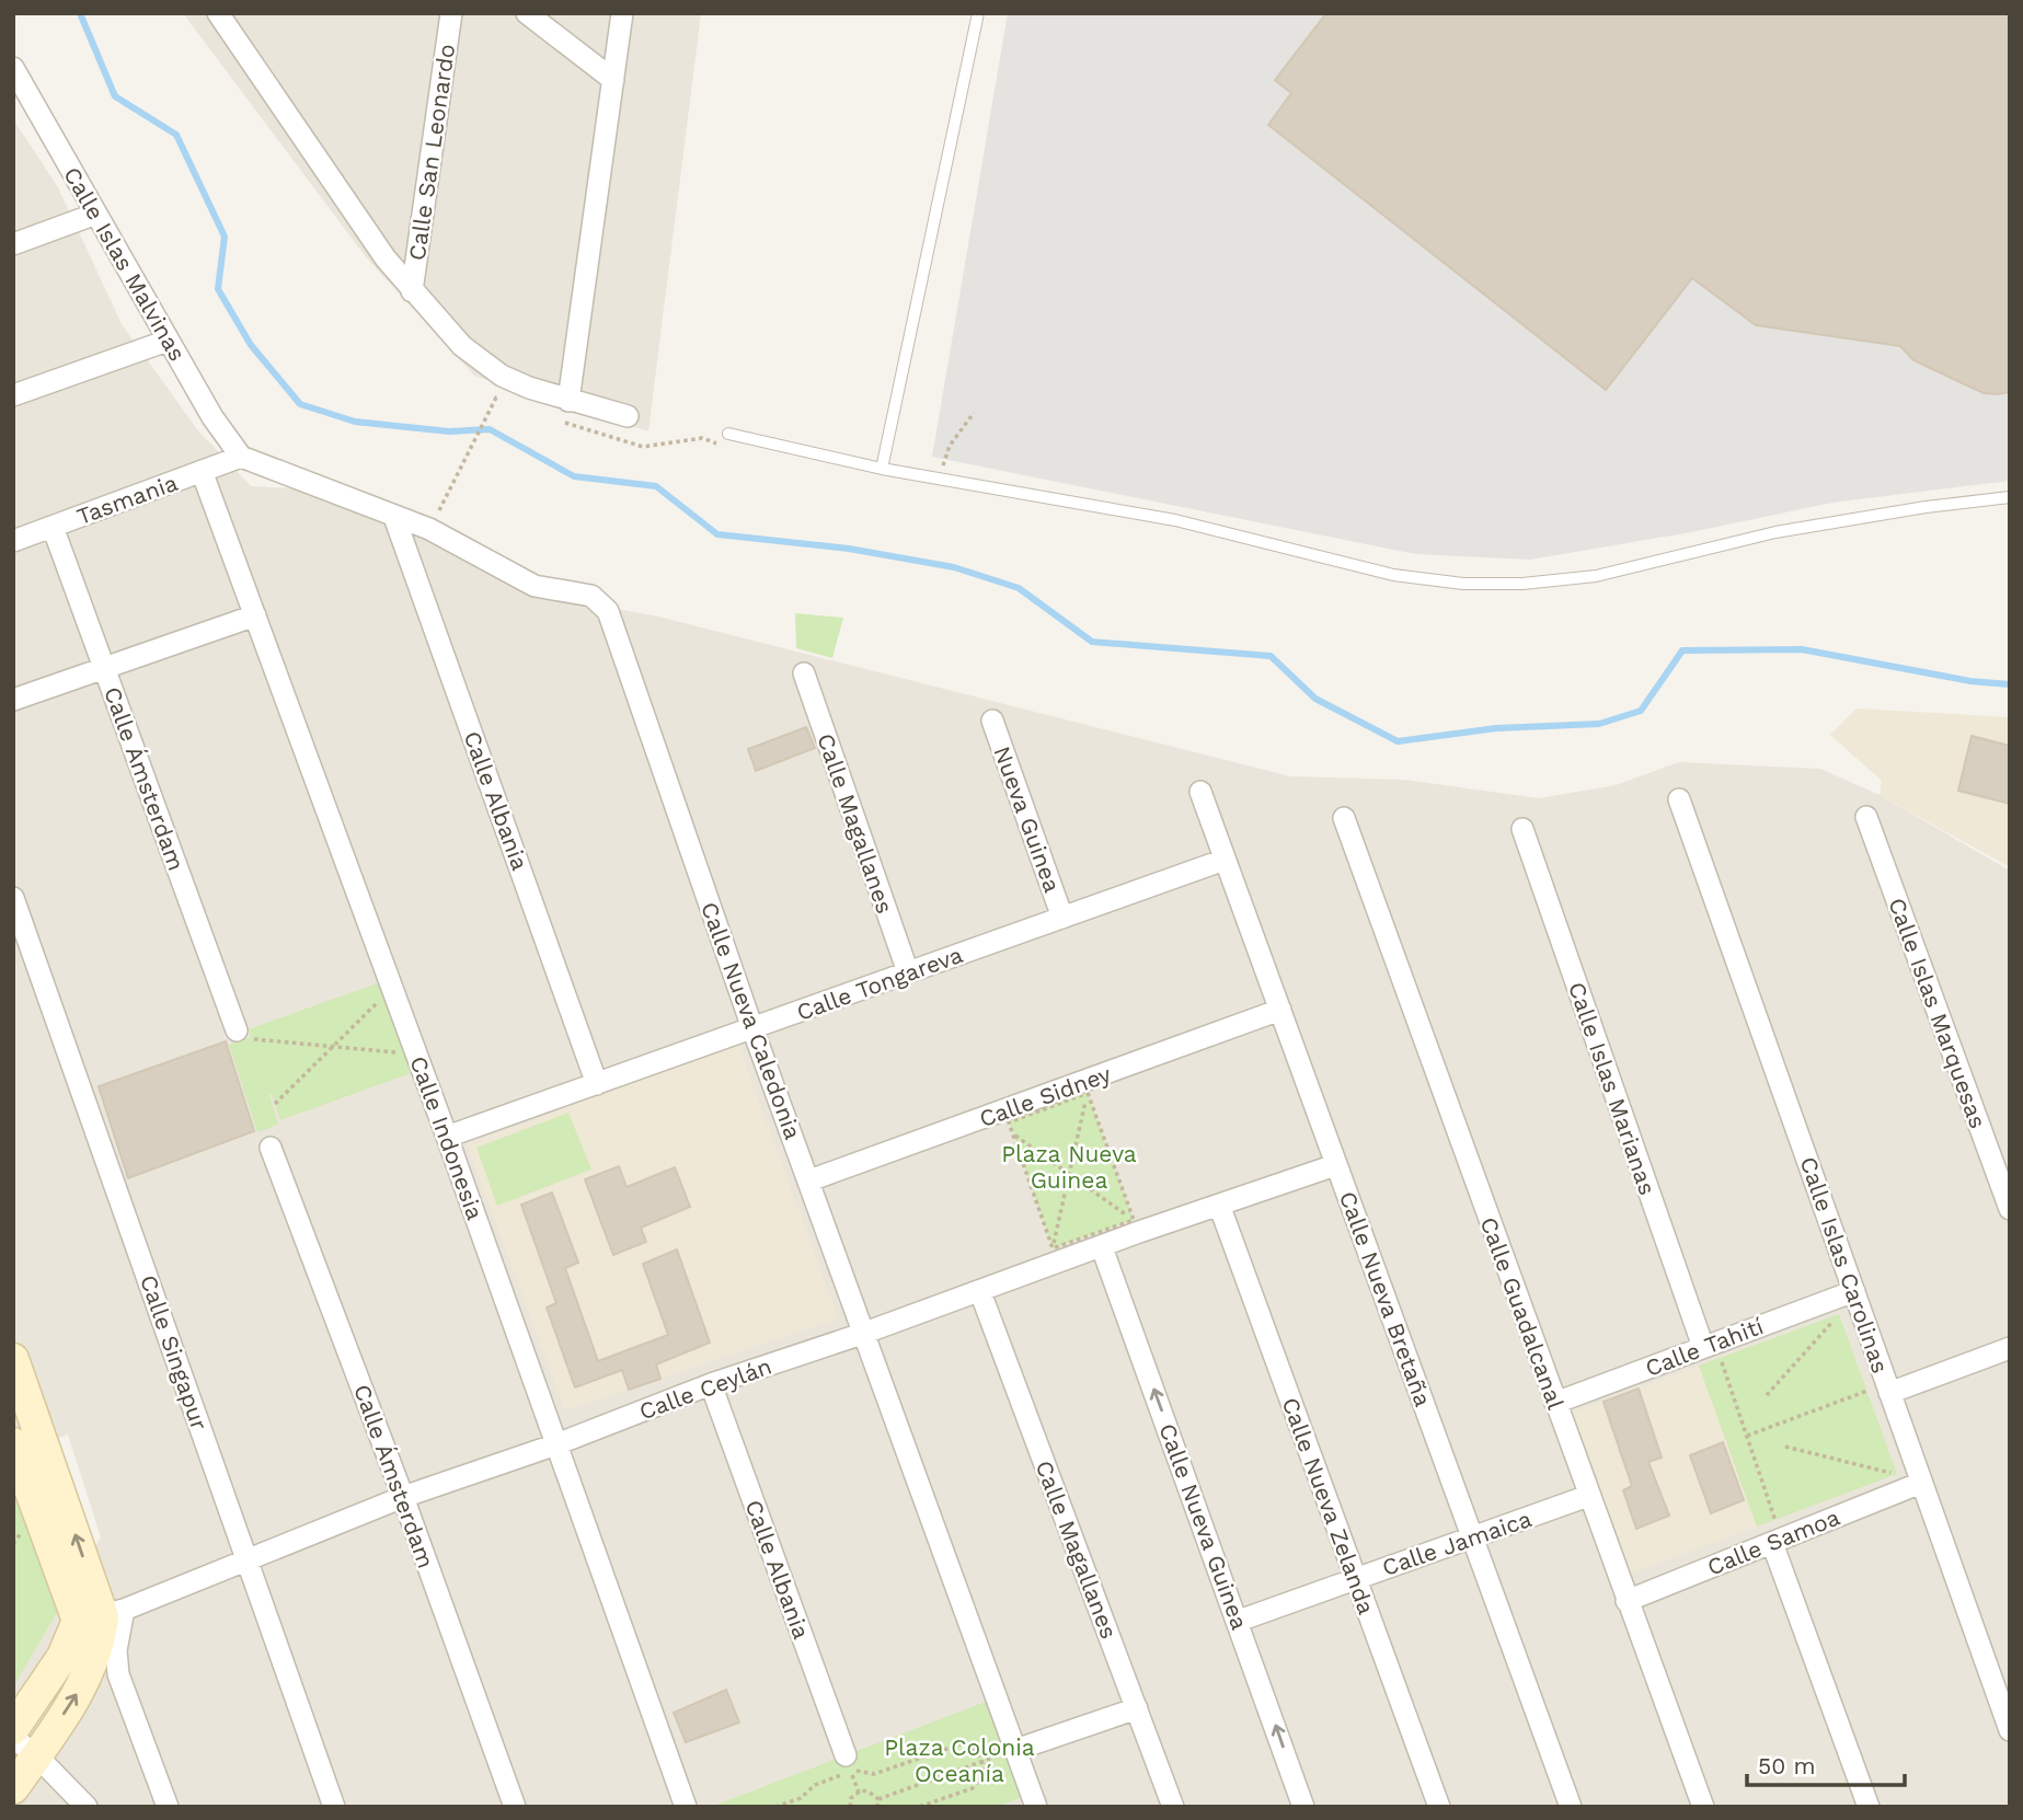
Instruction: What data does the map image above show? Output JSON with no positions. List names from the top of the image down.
{
  "streets": {
    "street": [
      "Calle San Leonardo",
      "Calle Islas Malvinas",
      "Tasmania",
      "Calle Ámsterdam",
      "Calle Albania",
      "Nueva Guinea",
      "Calle Magallanes",
      "Calle Tongareva",
      "Calle Islas Marquesas",
      "Calle Nueva Caledonia",
      "Calle Islas Marianas",
      "Calle Sidney",
      "Calle Indonesia",
      "Calle Islas Carolinas",
      "Calle Nueva Bretaña",
      "Calle Guadalcanal",
      "Calle Tahití",
      "Calle Singapur",
      "Calle Ceylán",
      "Calle Nueva Zelanda",
      "Calle Nueva Guinea",
      "Calle Samoa",
      "Calle Jamaica"
    ]
  },
  "crossings": [
    ["Calle Islas Malvinas", "Tasmania"],
    ["Calle Islas Malvinas", "Calle Nueva Caledonia"],
    ["Tasmania", "Calle Ámsterdam"],
    ["Tasmania", "Calle Nueva Caledonia"],
    ["Tasmania", "Calle Indonesia"],
    ["Calle Ámsterdam", "Calle Ceylán"],
    ["Calle Albania", "Calle Tongareva"],
    ["Calle Albania", "Calle Nueva Caledonia"],
    ["Calle Albania", "Calle Ceylán"],
    ["Nueva Guinea", "Calle Tongareva"],
    ["Calle Magallanes", "Calle Tongareva"],
    ["Calle Magallanes", "Calle Ceylán"],
    ["Calle Tongareva", "Calle Nueva Caledonia"],
    ["Calle Tongareva", "Calle Indonesia"],
    ["Calle Tongareva", "Calle Nueva Bretaña"],
    ["Calle Nueva Caledonia", "Calle Sidney"],
    ["Calle Nueva Caledonia", "Calle Ceylán"],
    ["Calle Islas Marianas", "Calle Tahití"],
    ["Calle Sidney", "Calle Nueva Bretaña"],
    ["Calle Indonesia", "Calle Ceylán"],
    ["Calle Islas Carolinas", "Calle Tahití"],
    ["Calle Islas Carolinas", "Calle Samoa"],
    ["Calle Nueva Bretaña", "Calle Ceylán"],
    ["Calle Nueva Bretaña", "Calle Jamaica"],
    ["Calle Guadalcanal", "Calle Tahití"],
    ["Calle Guadalcanal", "Calle Samoa"],
    ["Calle Guadalcanal", "Calle Jamaica"],
    ["Calle Singapur", "Calle Ceylán"],
    ["Calle Ceylán", "Calle Nueva Zelanda"],
    ["Calle Ceylán", "Calle Nueva Guinea"],
    ["Calle Nueva Zelanda", "Calle Jamaica"],
    ["Calle Nueva Guinea", "Calle Jamaica"]
  ],
  "one_way": ["Calle Nueva Guinea"],
  "parks": ["Plaza Nueva Guinea", "Plaza Colonia Oceanía"],
  "scale_bar": "50 m"
}
